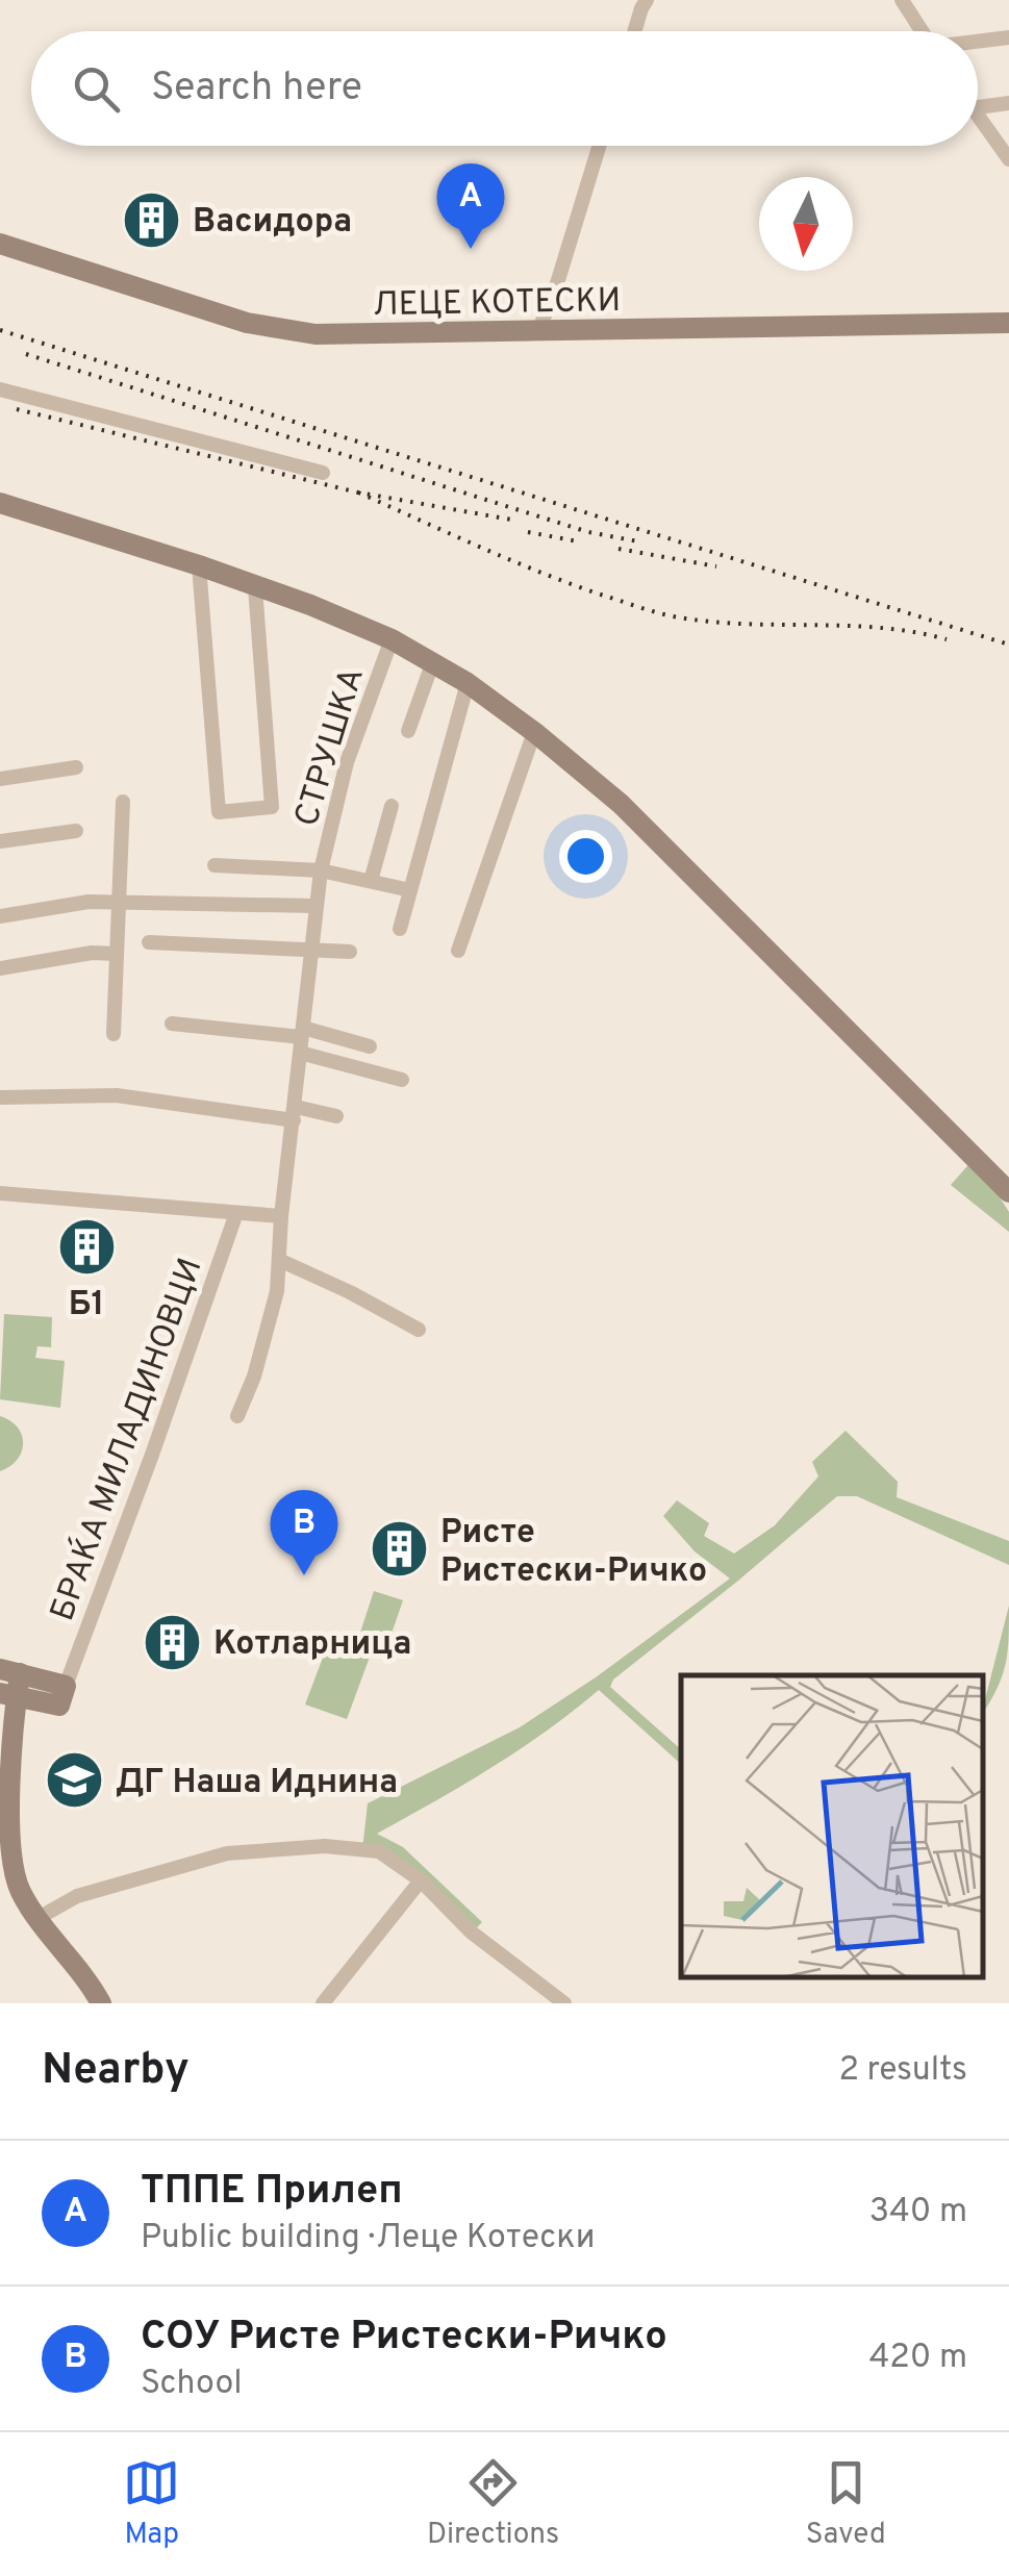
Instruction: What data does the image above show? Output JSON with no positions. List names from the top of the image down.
{
  "streets": {
    "main road": ["ЛЕЦЕ КОТЕСКИ"],
    "street": ["СТРУШКА", "БРАЌА МИЛАДИНОВЦИ"]
  },
  "crossings": [
    ["СТРУШКА", "БРАЌА МИЛАДИНОВЦИ"]
  ],
  "places": {
    "building": [
      "Васидора",
      "Б1",
      "Ристе Ристески-Ричко",
      "Котларница"
    ],
    "school or university": ["ДГ Наша Иднина"]
  },
  "north": "bottom",
  "page": {
    "search": "Search here",
    "pins": ["A", "B"],
    "heading": ["Nearby", "2 results"],
    "list": [
      {
        "mark": "A",
        "name": "ТППЕ Прилеп",
        "note": "Public building · Леце Котески",
        "value": "340 m"
      },
      {
        "mark": "B",
        "name": "СОУ Ристе Ристески-Ричко",
        "note": "School",
        "value": "420 m"
      }
    ],
    "nav": ["Map", "Directions", "Saved"]
  }
}
